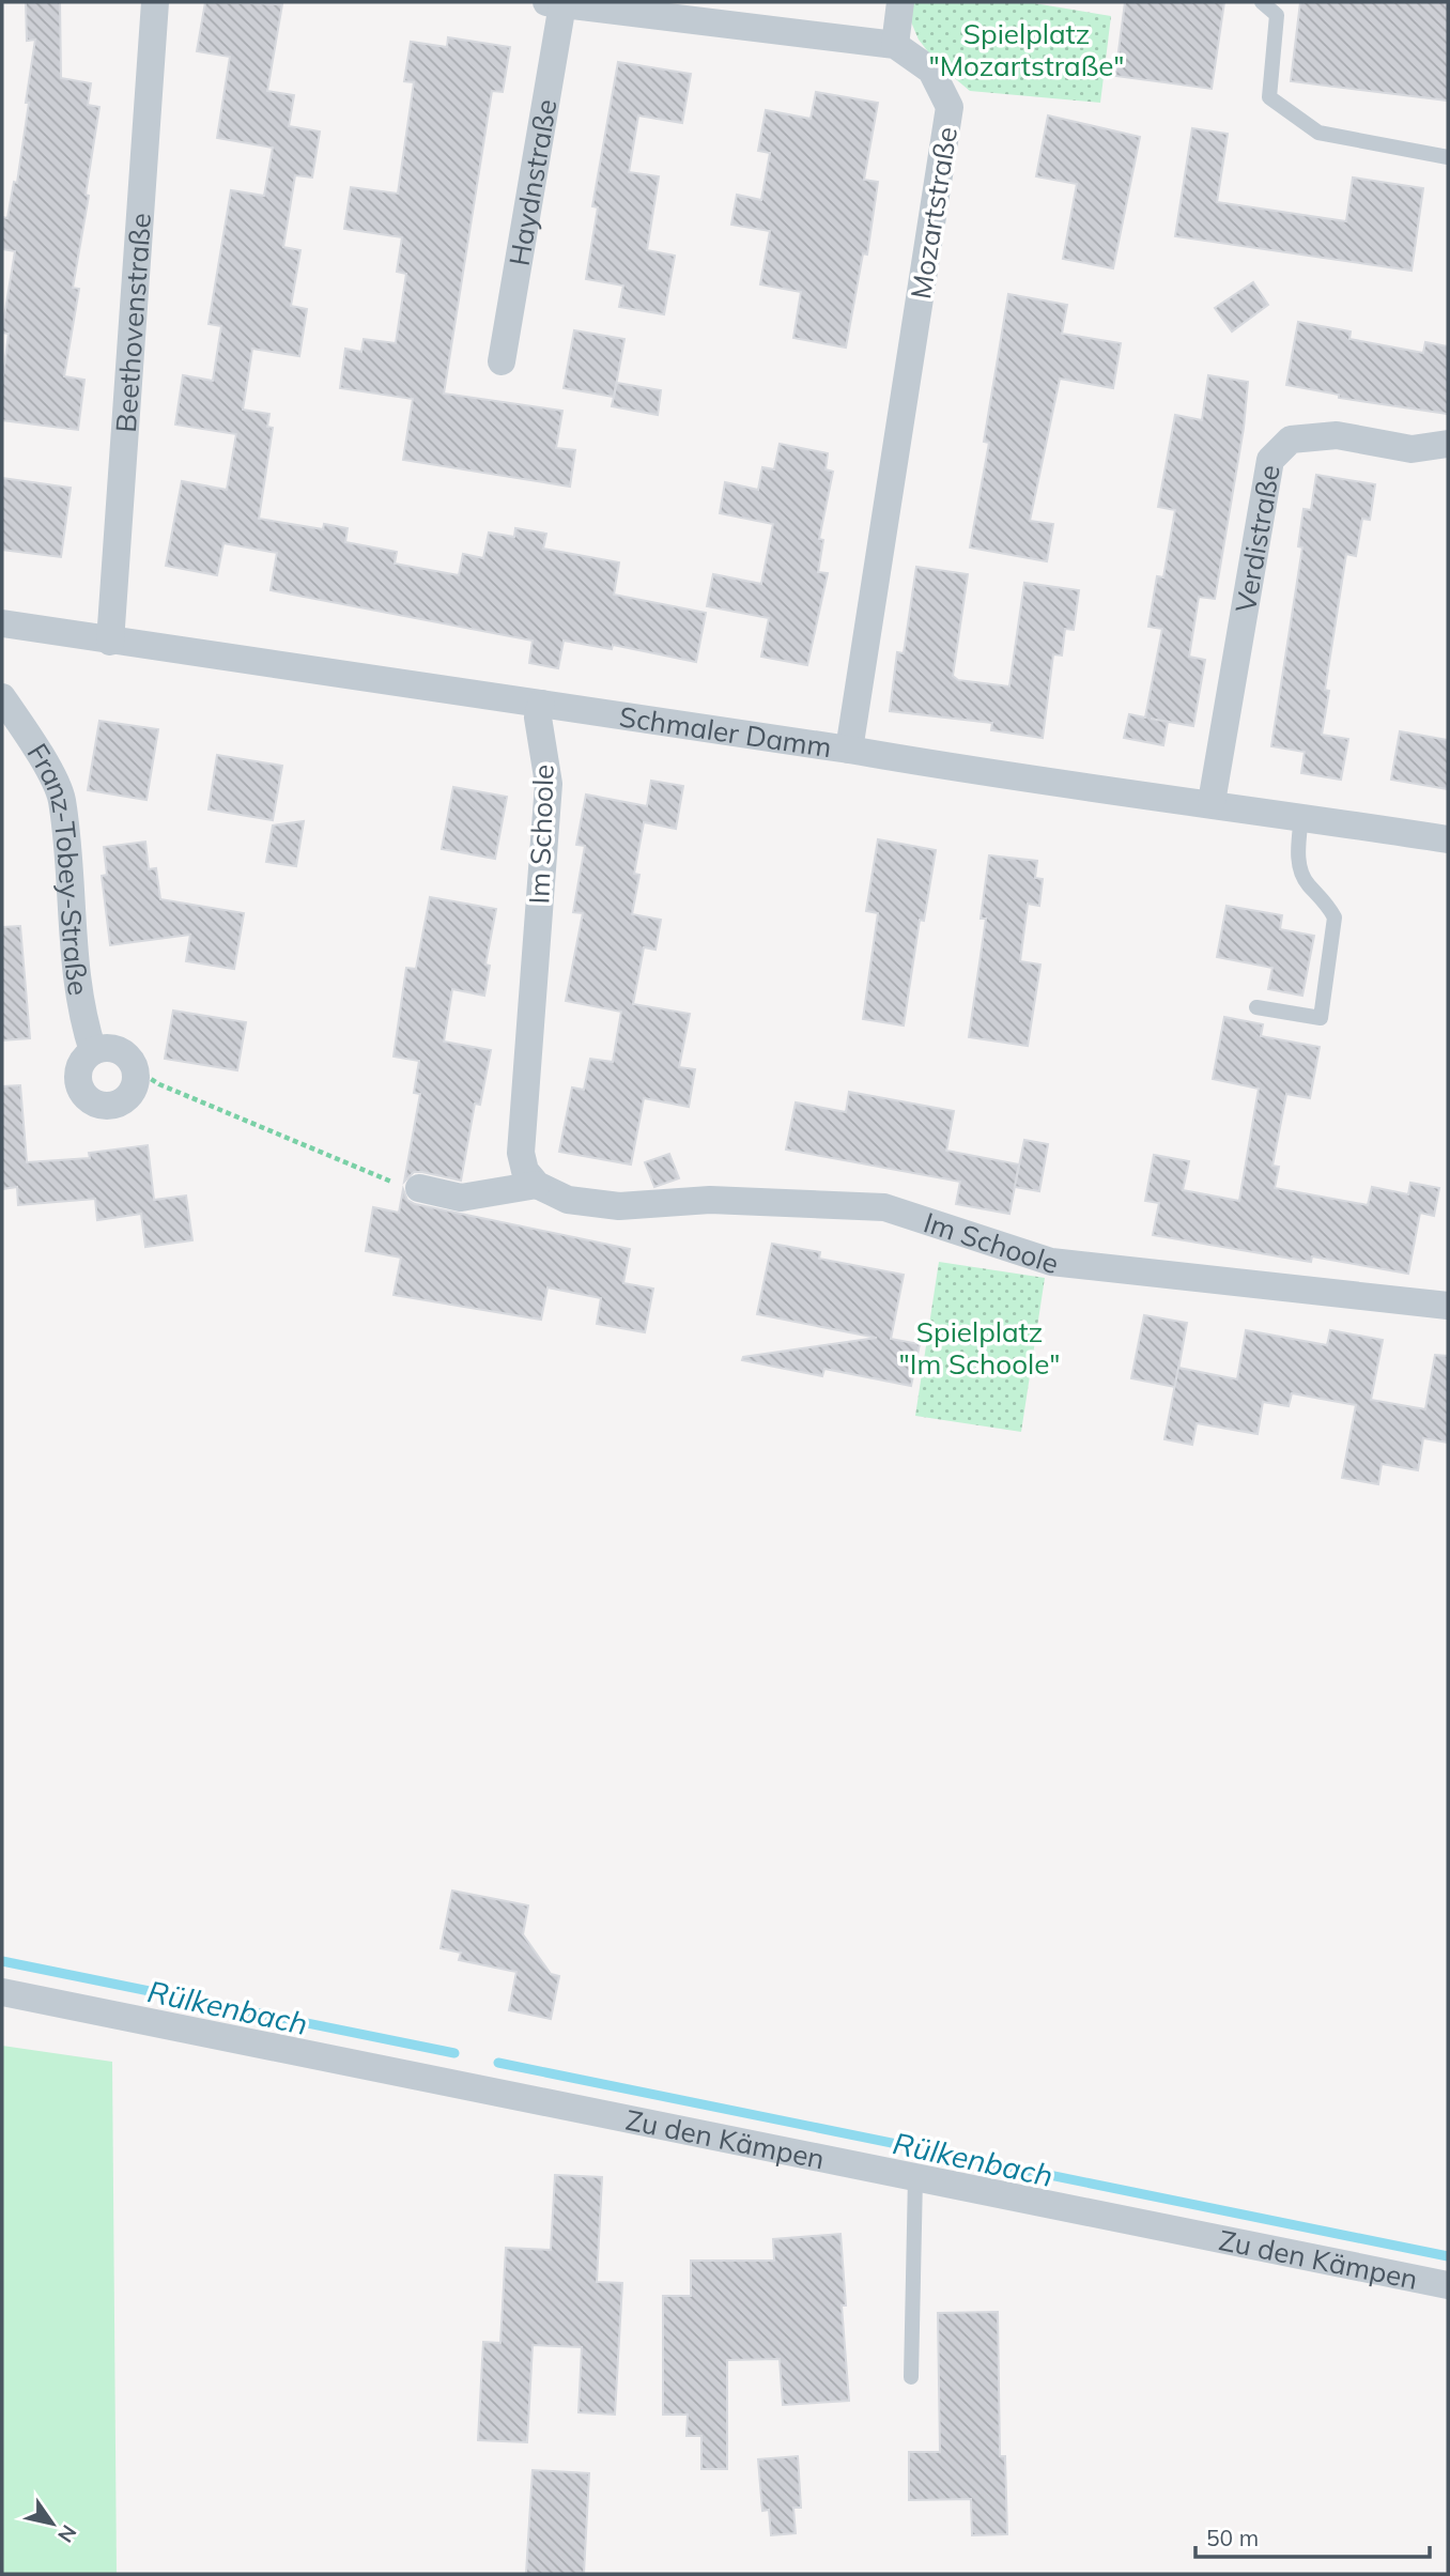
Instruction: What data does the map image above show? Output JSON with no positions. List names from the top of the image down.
{
  "streets": {
    "street": [
      "Haydnstraße",
      "Mozartstraße",
      "Beethovenstraße",
      "Verdistraße",
      "Schmaler Damm",
      "Im Schoole",
      "Franz-Tobey-Straße",
      "Zu den Kämpen"
    ]
  },
  "crossings": [
    ["Haydnstraße", "Mozartstraße"],
    ["Mozartstraße", "Schmaler Damm"],
    ["Beethovenstraße", "Schmaler Damm"],
    ["Verdistraße", "Schmaler Damm"],
    ["Schmaler Damm", "Im Schoole"]
  ],
  "water": ["Rülkenbach"],
  "parks": ["Spielplatz \"Mozartstraße\"", "Spielplatz \"Im Schoole\""],
  "scale_bar": "50 m",
  "north": "bottom right"
}
